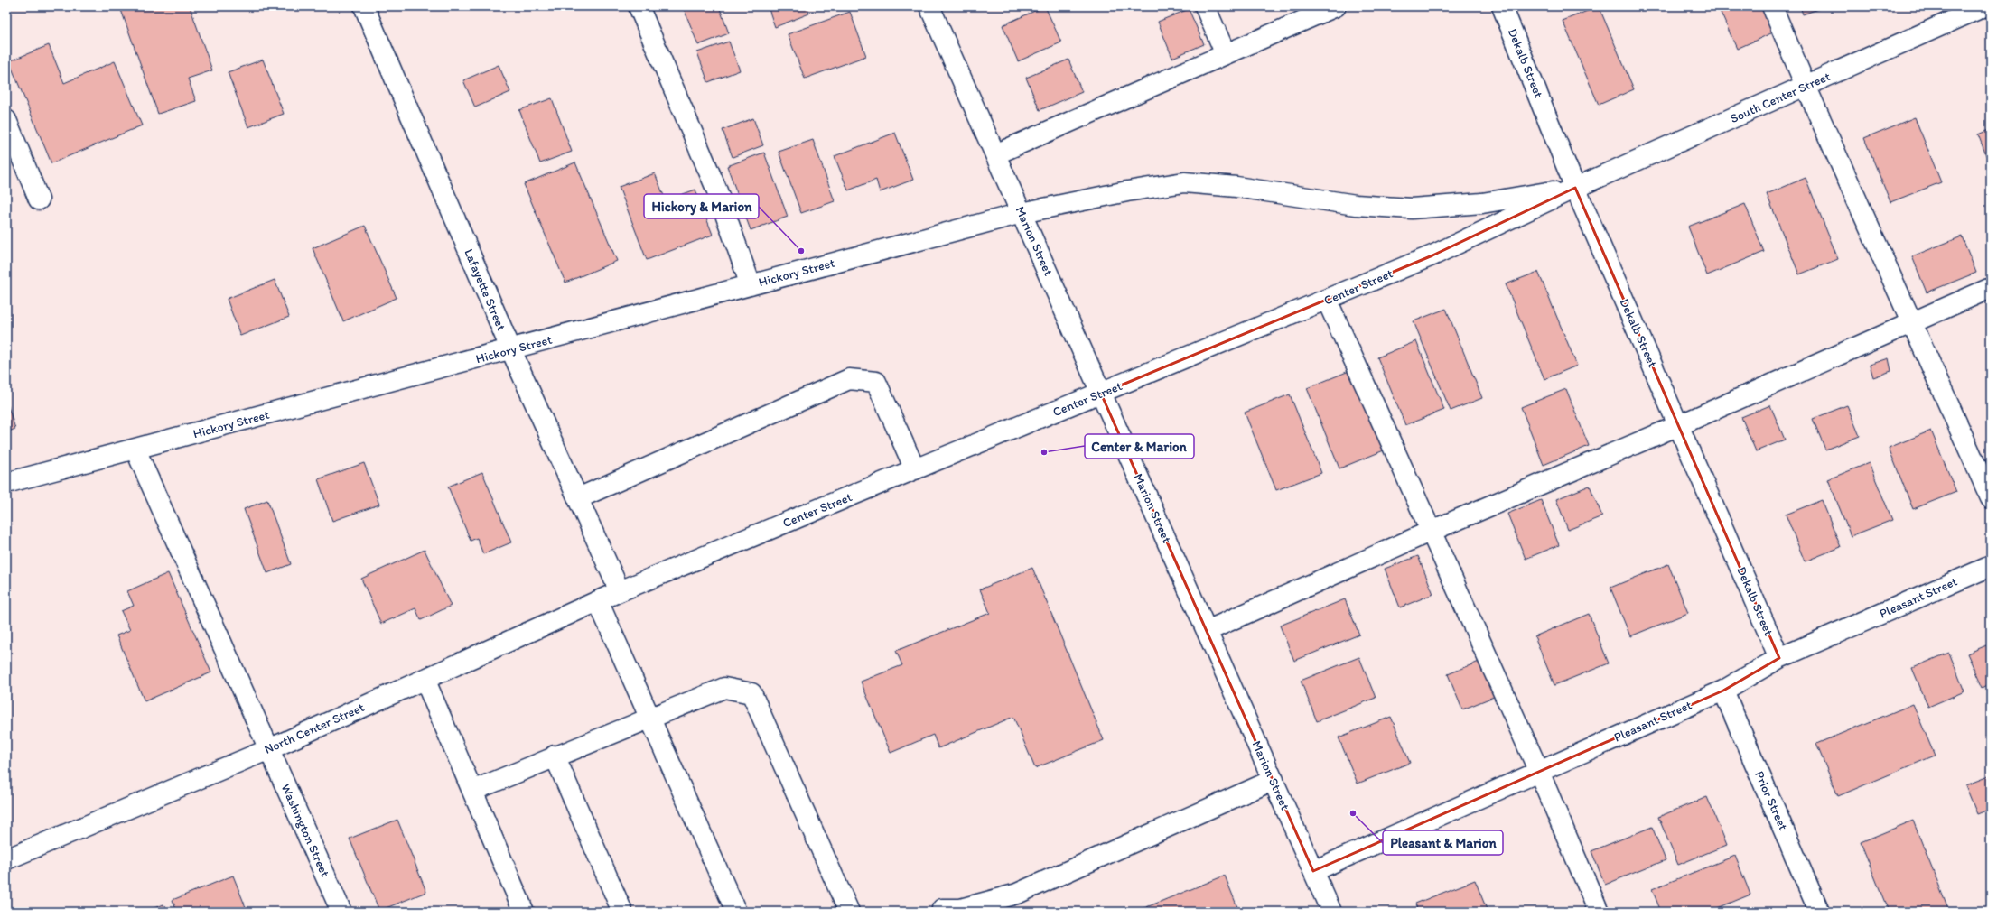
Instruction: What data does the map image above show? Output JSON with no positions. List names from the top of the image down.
{
  "streets": {
    "street": [
      "Dekalb Street",
      "South Center Street",
      "Marion Street",
      "Hickory Street",
      "Center Street",
      "Lafayette Street",
      "Pleasant Street",
      "North Center Street",
      "Prior Street",
      "Washington Street"
    ]
  },
  "crossings": [
    ["Dekalb Street", "South Center Street"],
    ["Dekalb Street", "Center Street"],
    ["Dekalb Street", "Pleasant Street"],
    ["South Center Street", "Center Street"],
    ["Marion Street", "Hickory Street"],
    ["Marion Street", "Center Street"],
    ["Marion Street", "Pleasant Street"],
    ["Hickory Street", "Lafayette Street"],
    ["Hickory Street", "Washington Street"],
    ["Center Street", "Lafayette Street"],
    ["Center Street", "North Center Street"],
    ["Lafayette Street", "North Center Street"],
    ["Pleasant Street", "Prior Street"],
    ["North Center Street", "Washington Street"]
  ],
  "places": ["Hickory & Marion", "Center & Marion", "Pleasant & Marion"]
}
